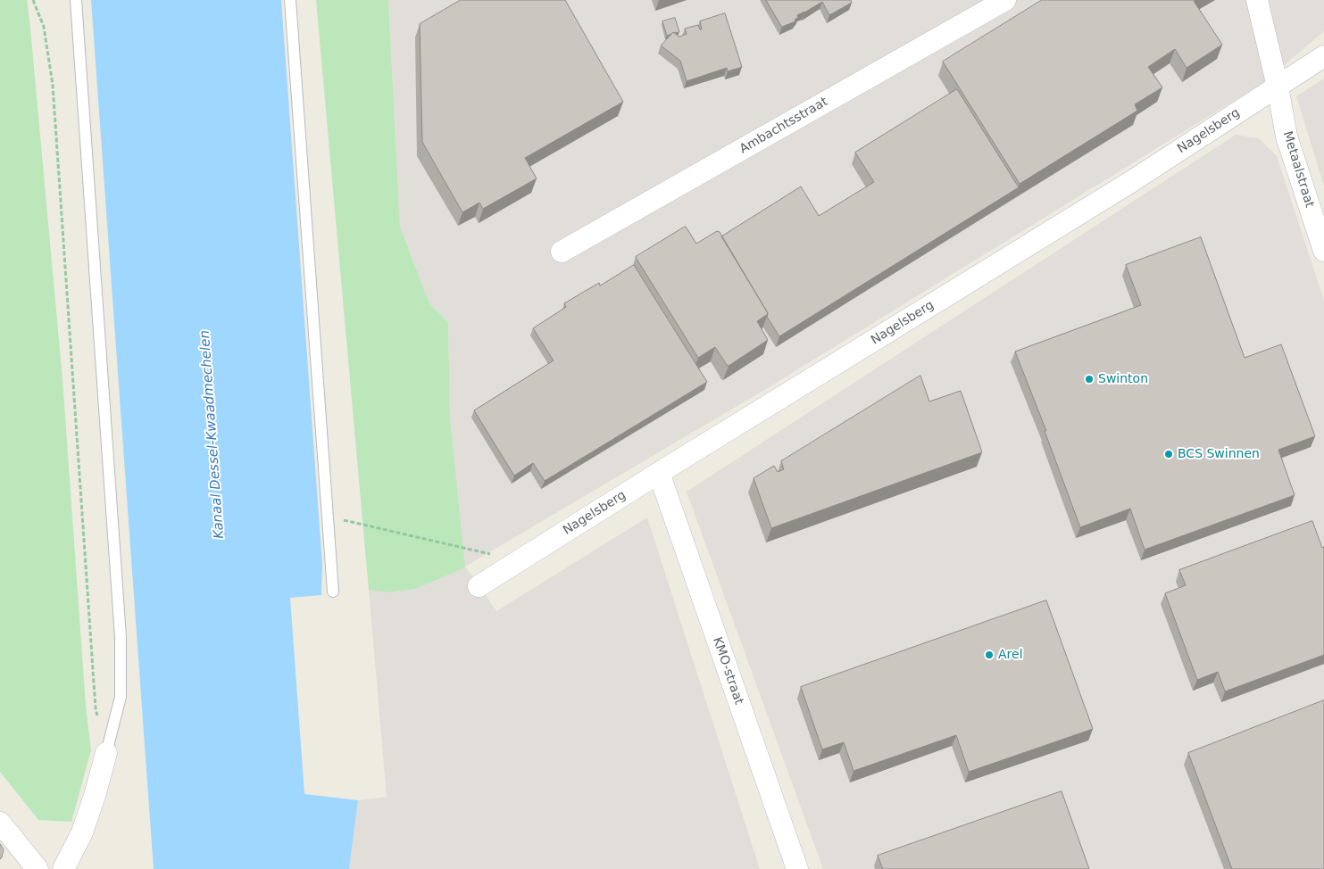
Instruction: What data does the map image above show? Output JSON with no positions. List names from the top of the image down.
{
  "streets": {
    "street": [
      "Ambachtsstraat",
      "Nagelsberg",
      "Metaalstraat",
      "KMO-straat"
    ]
  },
  "crossings": [
    ["Nagelsberg", "Metaalstraat"],
    ["Nagelsberg", "KMO-straat"]
  ],
  "water": ["Kanaal Dessel-Kwaadmechelen"],
  "places": ["Swinton", "BCS Swinnen", "Arel"]
}
